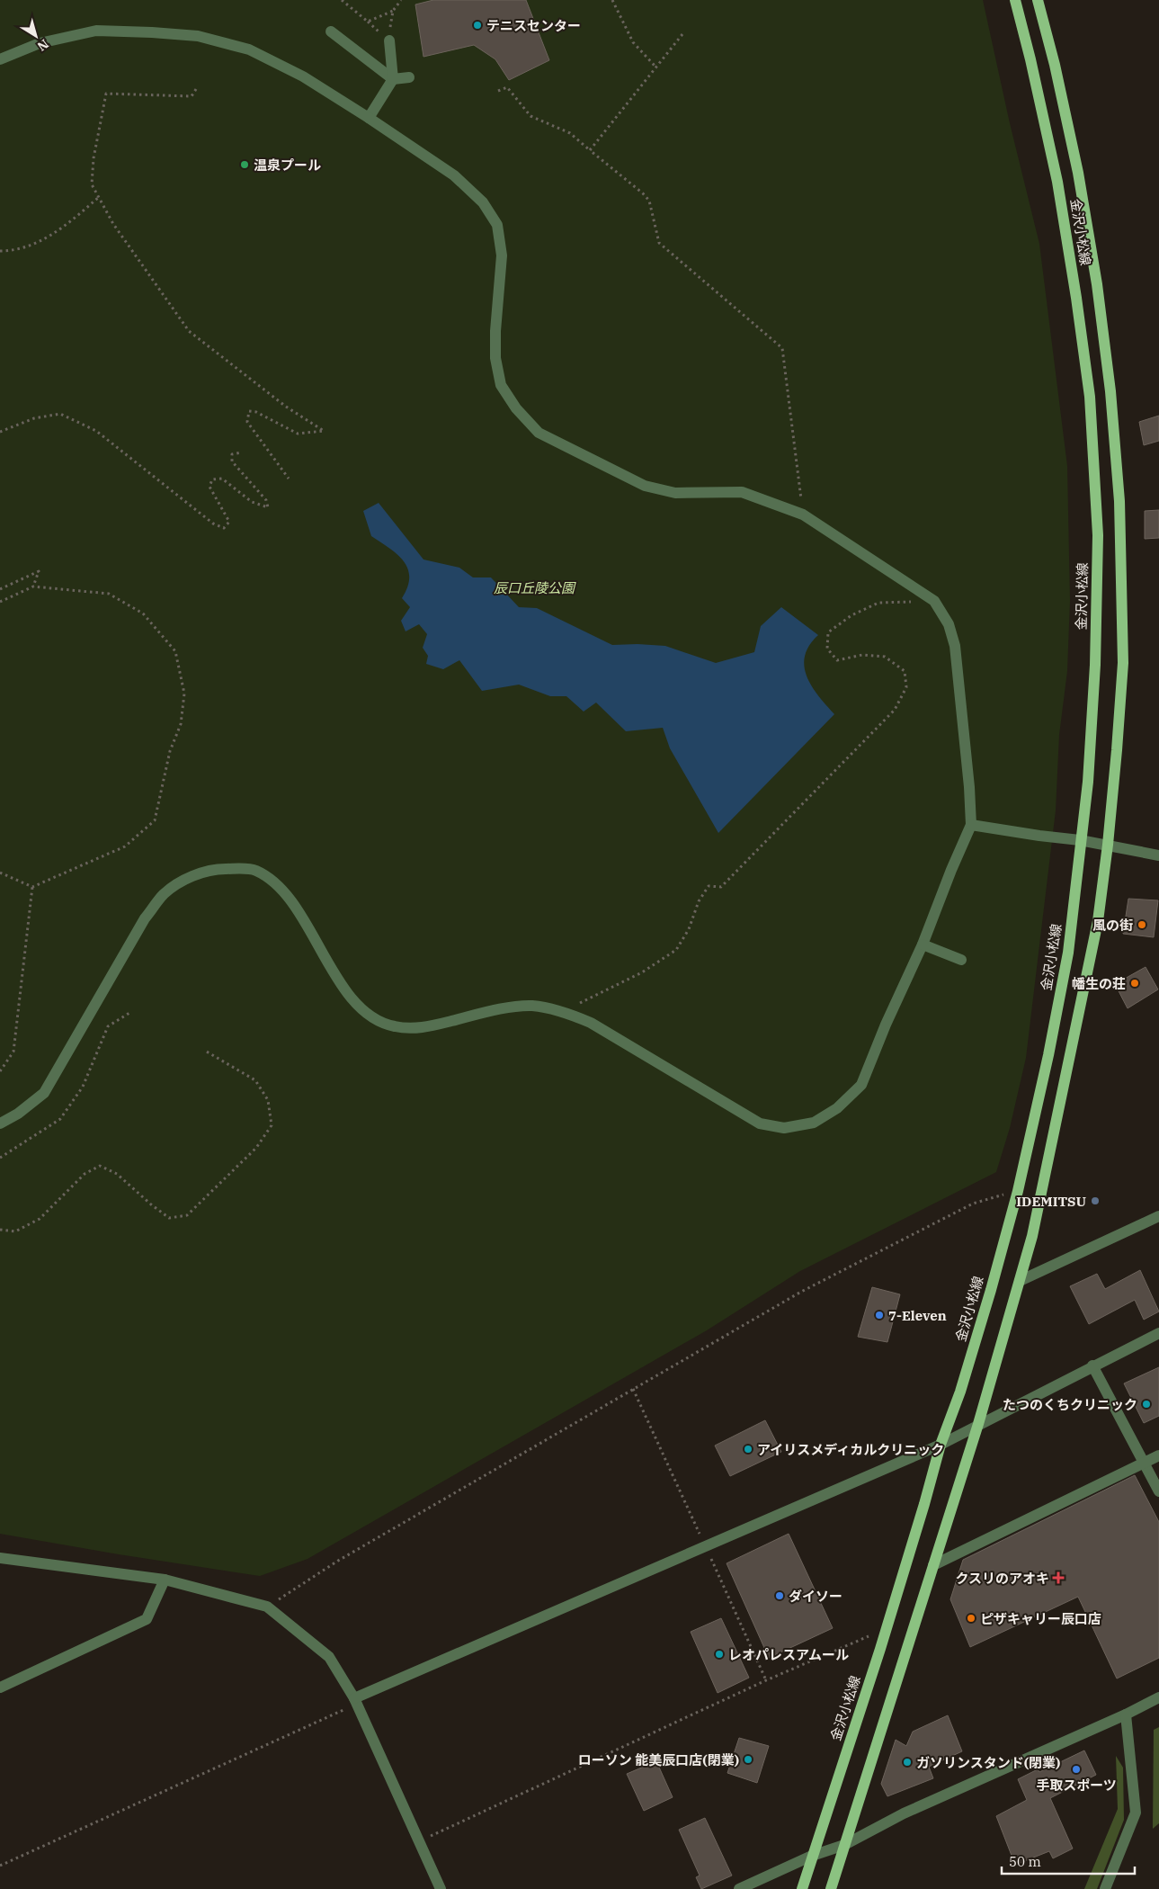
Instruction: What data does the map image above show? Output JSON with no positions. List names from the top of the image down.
{
  "streets": {
    "main road": ["金沢小松線"]
  },
  "parks": ["辰口丘陵公園"],
  "places": {
    "other": [
      "テニスセンター",
      "温泉プール",
      "風の街",
      "幡生の荘",
      "IDEMITSU",
      "7-Eleven",
      "たつのくちクリニック",
      "アイリスメディカルクリニック",
      "ダイソー",
      "ピザキャリー辰口店",
      "レオパレスアムール",
      "ローソン 能美辰口店(閉業)",
      "ガソリンスタンド(閉業)",
      "手取スポーツ"
    ],
    "health": ["クスリのアオキ"]
  },
  "scale_bar": "50 m",
  "north": "bottom right"
}
